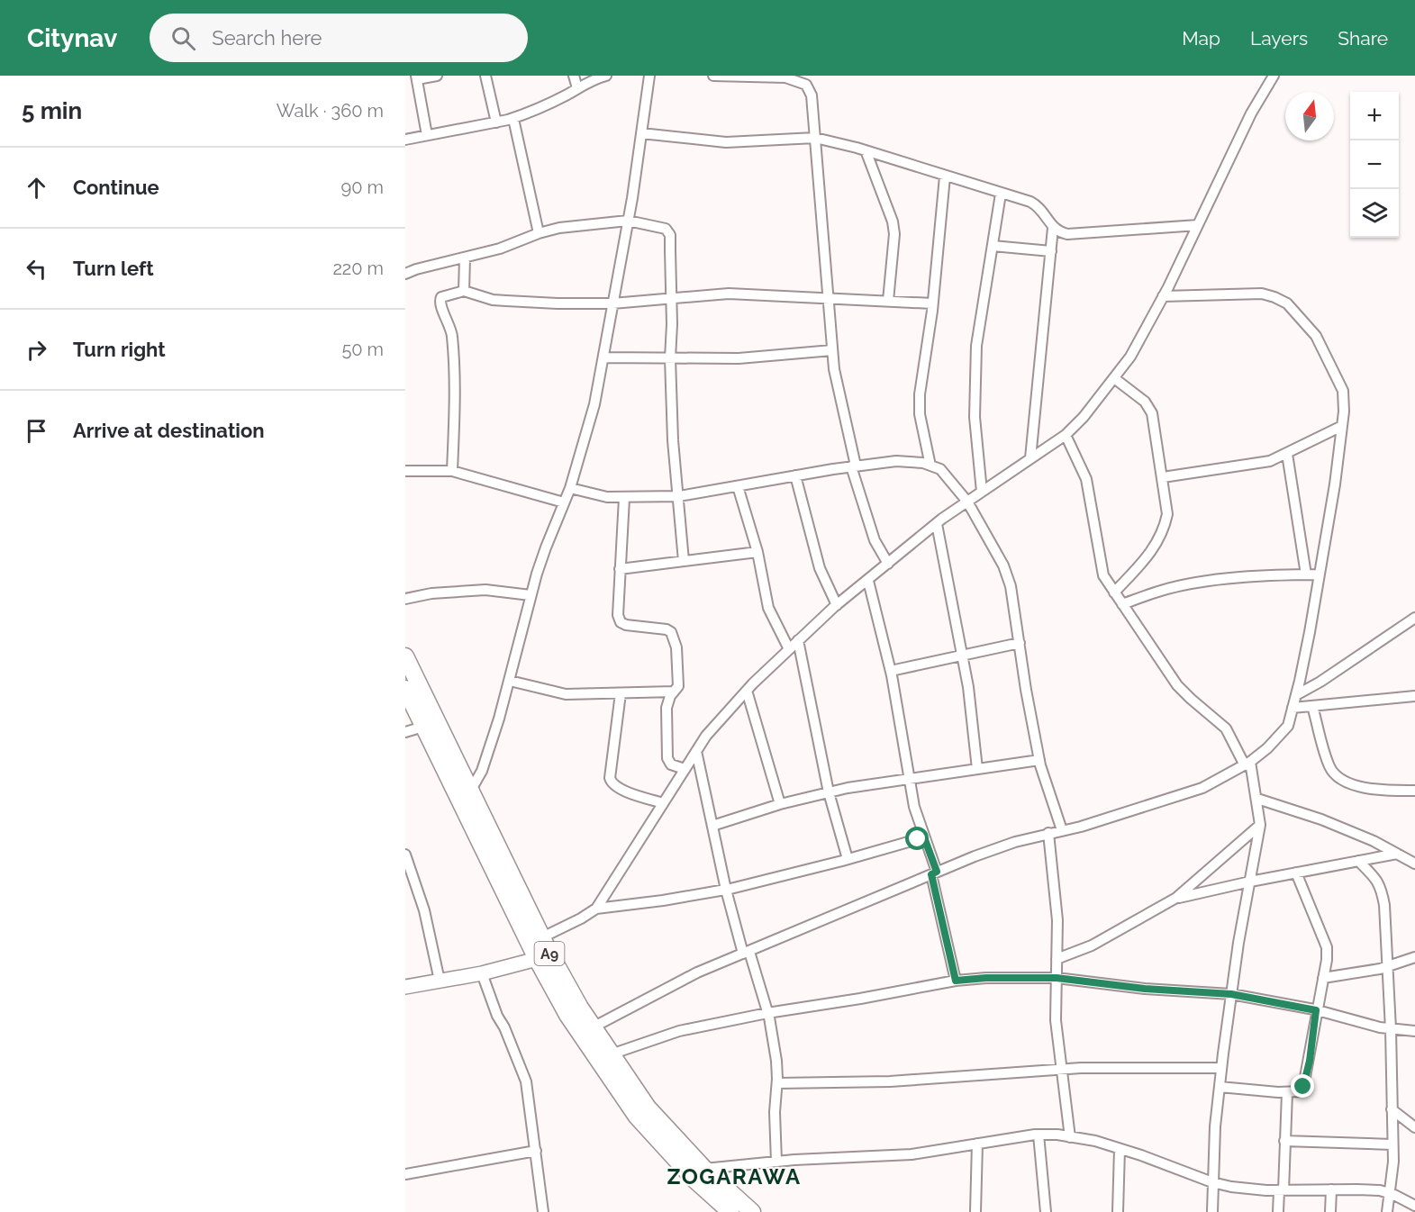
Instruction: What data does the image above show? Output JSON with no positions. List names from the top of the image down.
{
  "streets": {
    "highway": ["A9"]
  },
  "districts": ["ZOGARAWA"],
  "north": "top",
  "page": {
    "header": "Citynav",
    "search": "Search here",
    "nav": ["Map", "Layers", "Share"],
    "heading": ["5 min", "Walk · 360 m"],
    "map_buttons": ["+", "−"],
    "list": [
      ["Continue", "90 m"],
      ["Turn left", "220 m"],
      ["Turn right", "50 m"],
      "Arrive at destination"
    ]
  }
}
